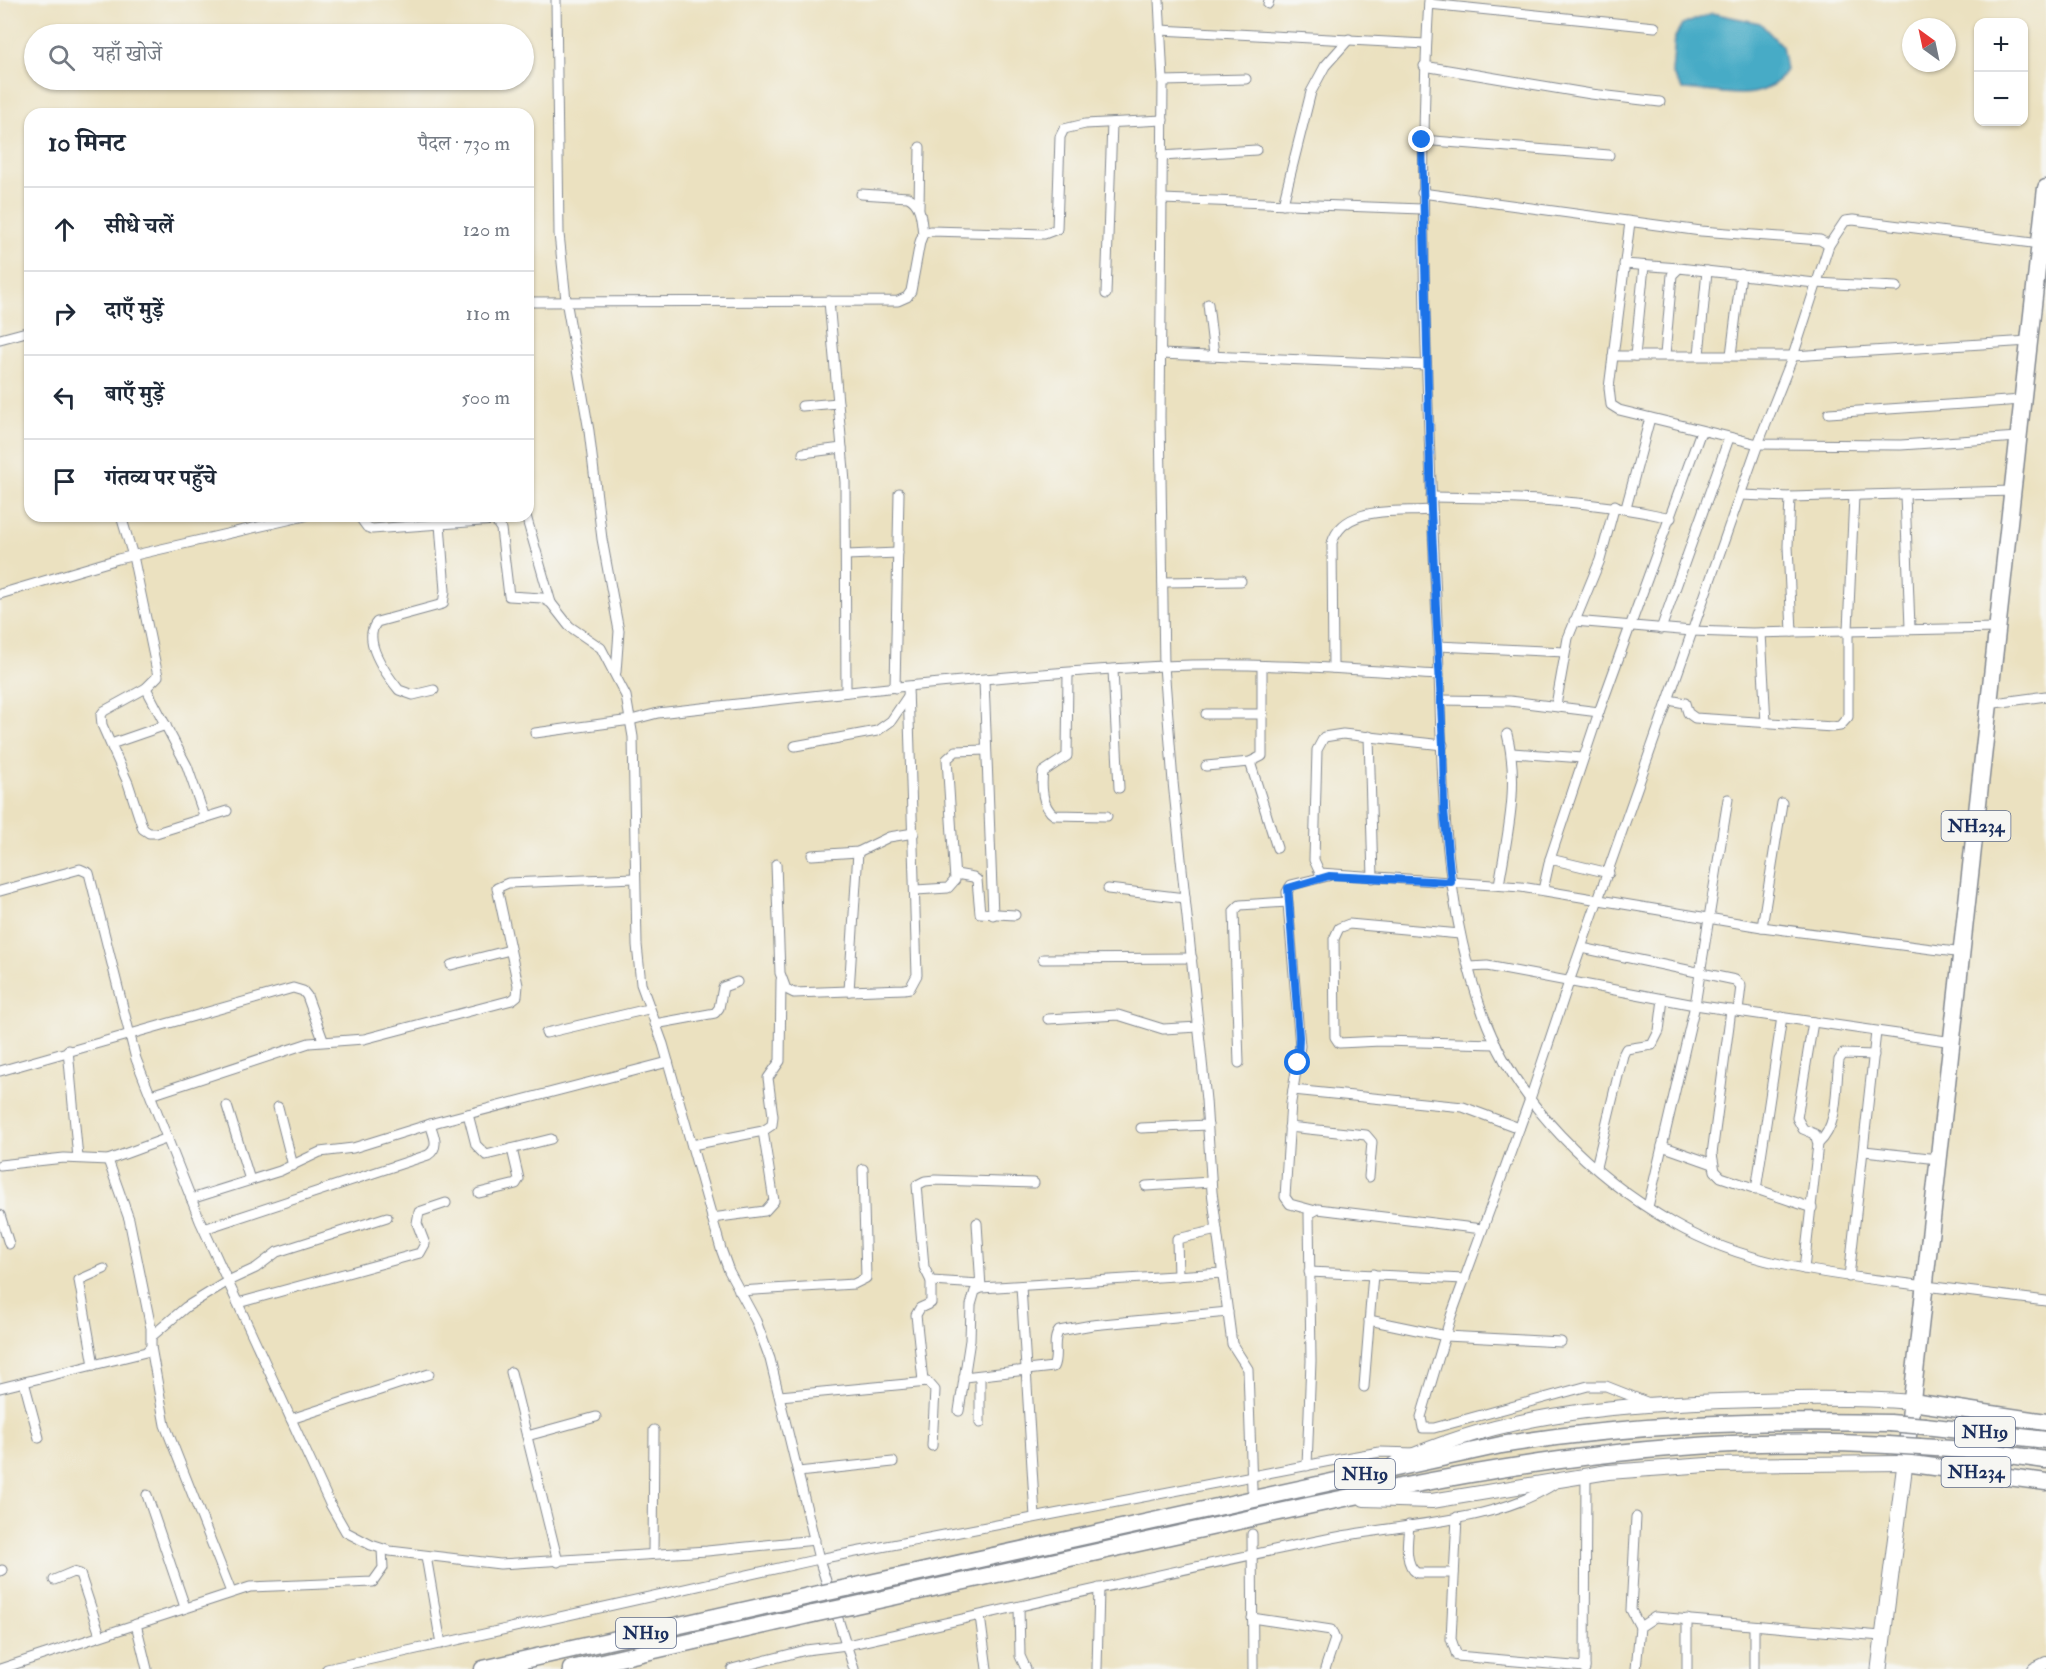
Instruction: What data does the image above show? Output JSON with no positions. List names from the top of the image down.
{
  "streets": {
    "highway": ["NH234", "NH19"]
  },
  "north": "top left",
  "page": {
    "map_buttons": ["+", "−"],
    "search": "यहाँ खोजें",
    "heading": ["10 मिनट", "पैदल · 730 m"],
    "list": [
      ["सीधे चलें", "120 m"],
      ["दाएँ मुड़ें", "110 m"],
      ["बाएँ मुड़ें", "500 m"],
      "गंतव्य पर पहुँचे"
    ]
  }
}
